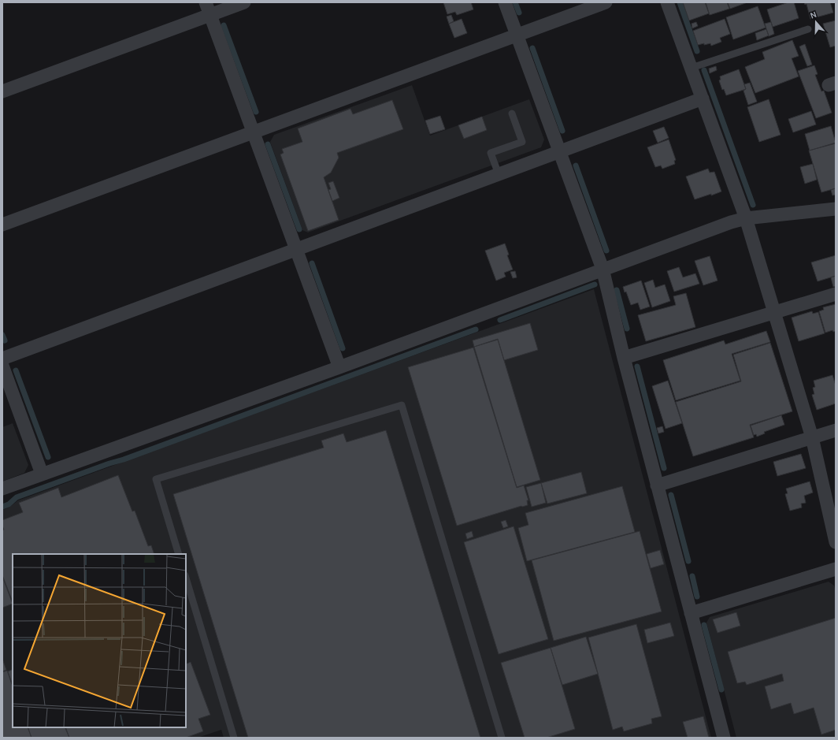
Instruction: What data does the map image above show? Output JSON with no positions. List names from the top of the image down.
{
  "north": "top"
}
